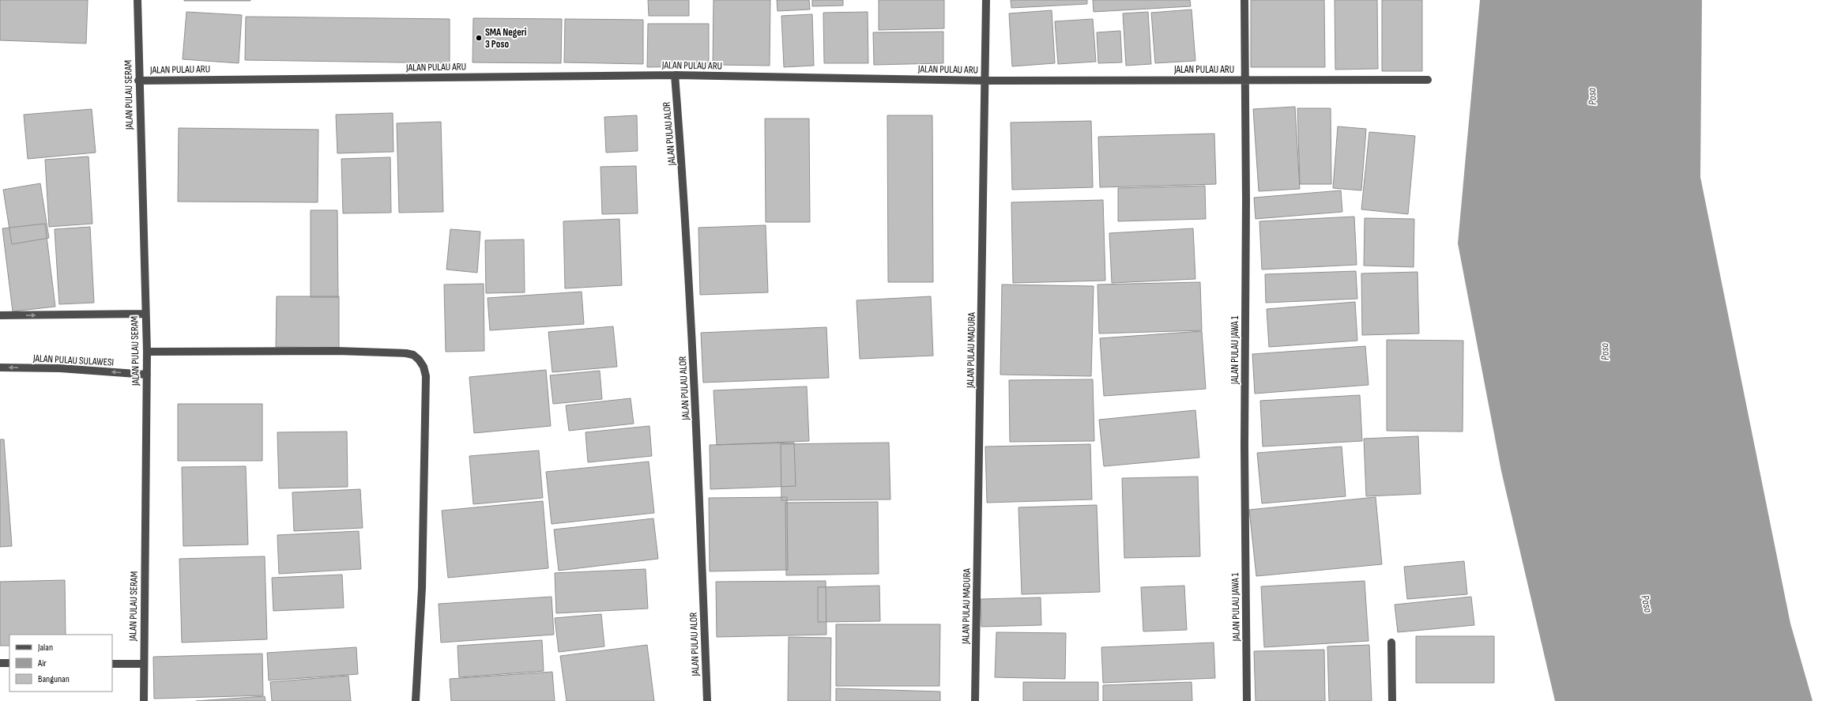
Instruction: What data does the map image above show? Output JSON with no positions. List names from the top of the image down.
{
  "streets": {
    "street": [
      "JALAN PULAU ARU",
      "JALAN PULAU SERAM",
      "JALAN PULAU ALOR",
      "JALAN PULAU MADURA",
      "JALAN PULAU JAWA 1",
      "JALAN PULAU SULAWESI"
    ]
  },
  "crossings": [
    ["JALAN PULAU ARU", "JALAN PULAU SERAM"],
    ["JALAN PULAU ARU", "JALAN PULAU ALOR"],
    ["JALAN PULAU ARU", "JALAN PULAU MADURA"],
    ["JALAN PULAU ARU", "JALAN PULAU JAWA 1"],
    ["JALAN PULAU SERAM", "JALAN PULAU SULAWESI"]
  ],
  "water": ["Poso"],
  "places": ["SMA Negeri 3 Poso"],
  "legend": ["Jalan", "Air", "Bangunan"]
}
